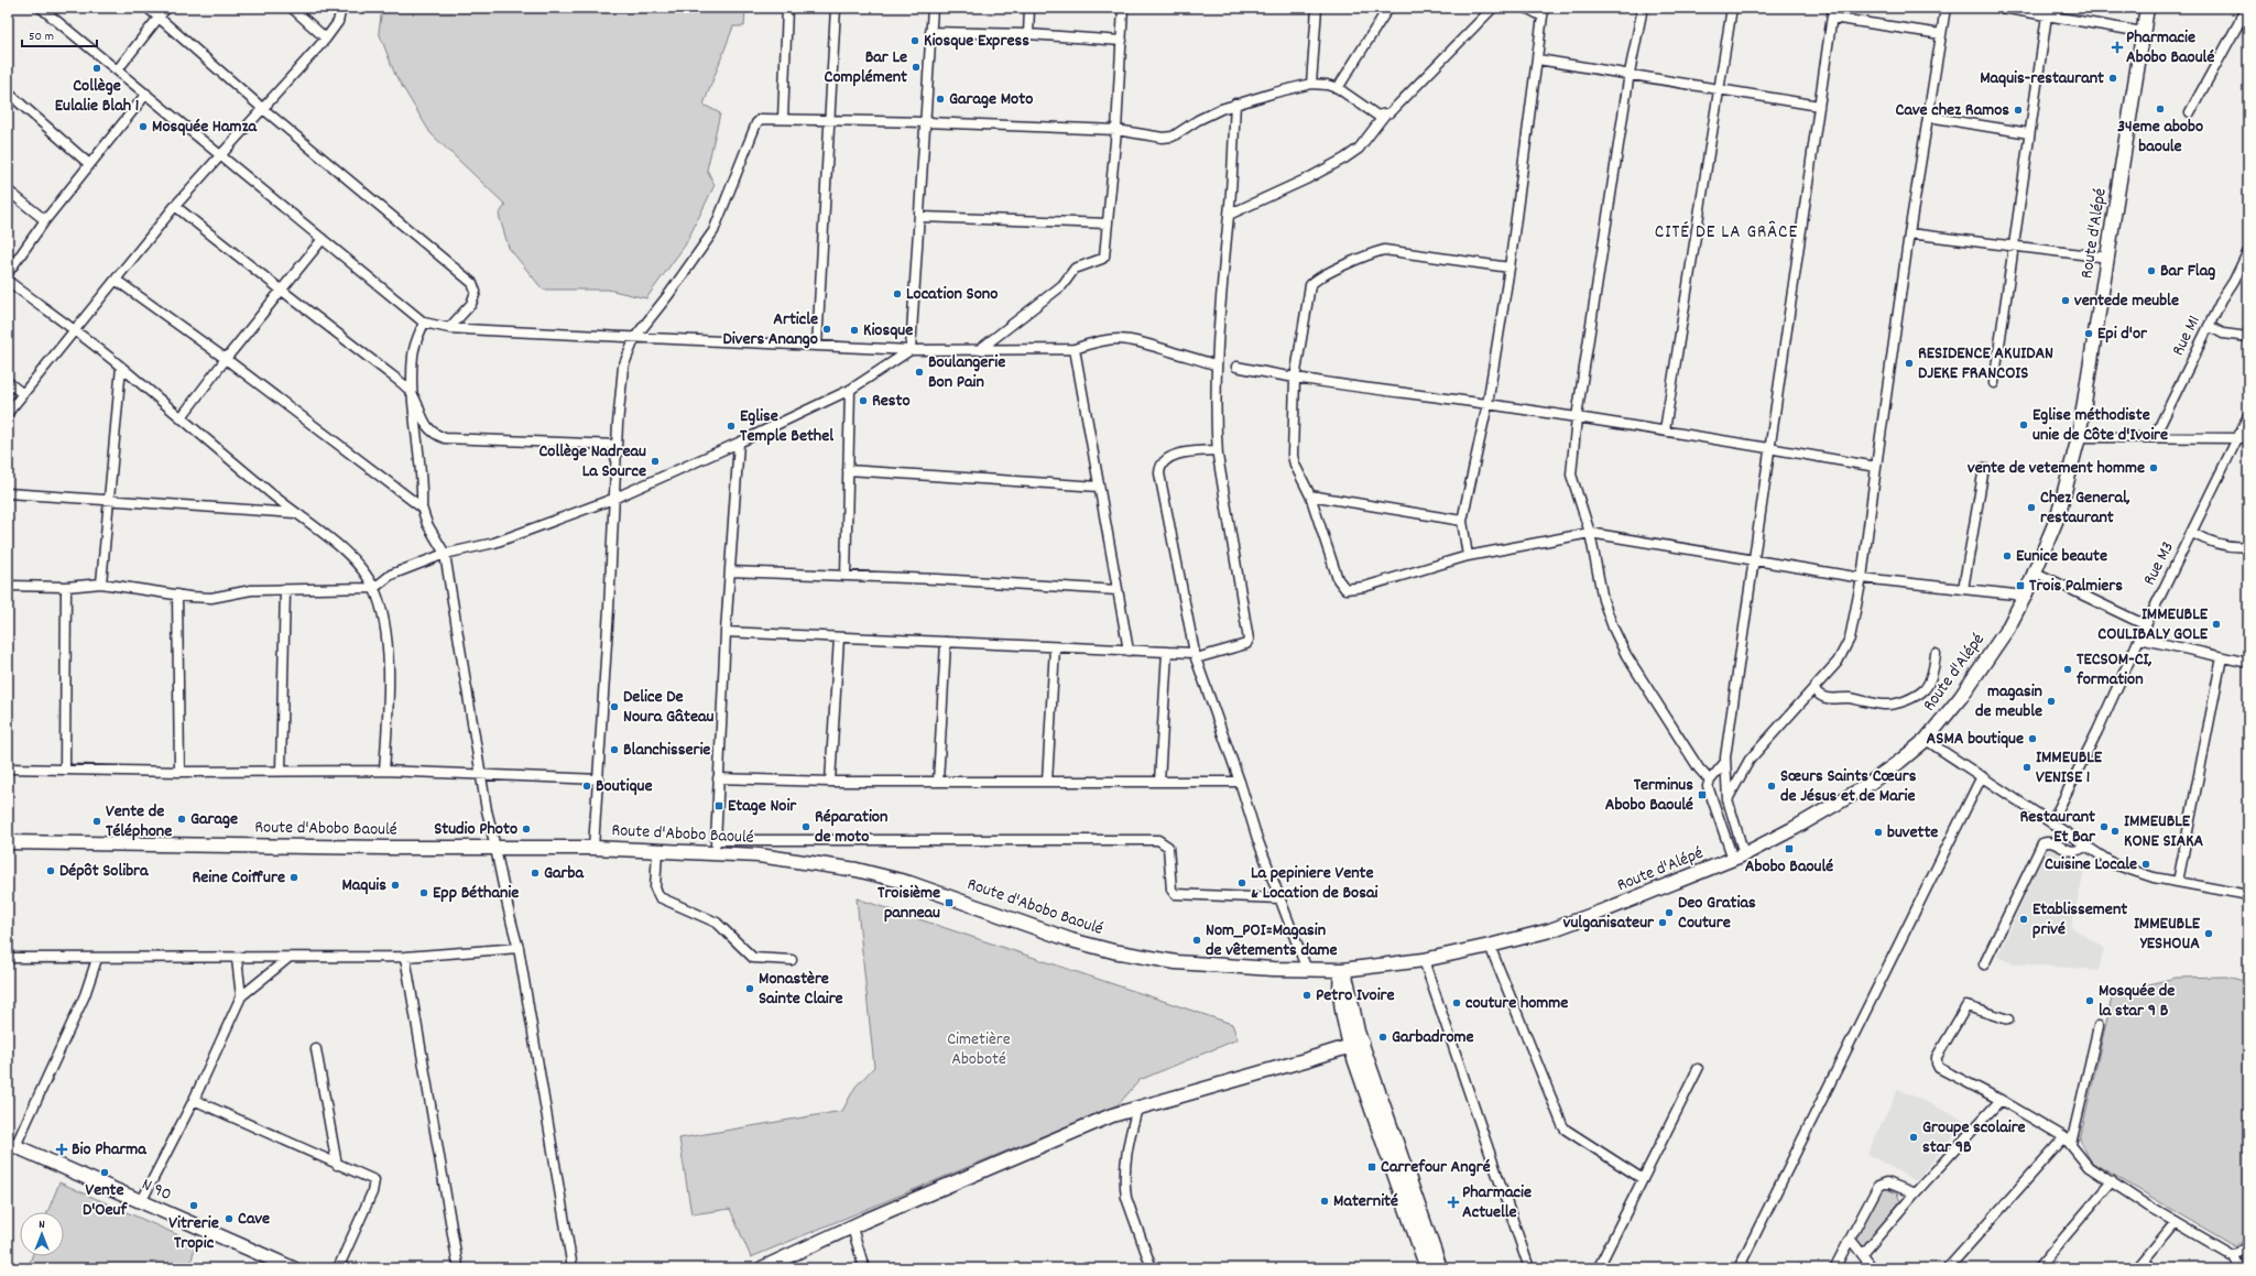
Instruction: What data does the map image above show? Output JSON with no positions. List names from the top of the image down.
{
  "streets": {
    "main road": ["Route d'Alépé", "Route d'Abobo Baoulé", "N 90"],
    "street": ["Rue M1", "Rue M3"]
  },
  "crossings": [
    ["Route d'Alépé", "Route d'Abobo Baoulé"]
  ],
  "districts": ["CITÉ DE LA GRÂCE"],
  "parks": ["Cimetière Aboboté"],
  "places": {
    "other": [
      "Kiosque Express",
      "Bar Le Complément",
      "Collège Eulalie Blah 1",
      "Maquis-restaurant",
      "Garage Moto",
      "34eme abobo baoule",
      "Cave chez Ramos",
      "Mosquée Hamza",
      "Bar Flag",
      "Location Sono",
      "ventede meuble",
      "Article Divers Anango",
      "Kiosque",
      "Epi d'or",
      "RESIDENCE AKUIDAN DJEKE FRANCOIS",
      "Boulangerie Bon Pain",
      "Resto",
      "Eglise méthodiste unie de Côte d'Ivoire",
      "Eglise Temple Bethel",
      "Collège Nadreau La Source",
      "vente de vetement homme",
      "Chez General, restaurant",
      "Eunice beaute",
      "IMMEUBLE COULIBALY GOLE",
      "TECSOM-CI, formation",
      "magasin de meuble",
      "Delice De Noura Gâteau",
      "ASMA boutique",
      "Blanchisserie",
      "IMMEUBLE VENISE 1",
      "Boutique",
      "Sœurs Saints Cœurs de Jésus et de Marie",
      "Garage",
      "Vente de Téléphone",
      "Réparation de moto",
      "Restaurant Et Bar",
      "Studio Photo",
      "IMMEUBLE KONE SIAKA",
      "buvette",
      "Cuisine Locale",
      "Dépôt Solibra",
      "Garba",
      "Reine Coiffure",
      "La pepiniere Vente & Location de Bosai",
      "Maquis",
      "Epp Béthanie",
      "Deo Gratias Couture",
      "Etablissement privé",
      "vulganisateur",
      "IMMEUBLE YESHOUA",
      "Nom_POI=Magasin de vêtements dame",
      "Monastère Sainte Claire",
      "Petro Ivoire",
      "Mosquée de la star 9 B",
      "couture homme",
      "Garbadrome",
      "Groupe scolaire star 9B",
      "Vente D'Oeuf",
      "Maternité",
      "Vitrerie Tropic",
      "Cave"
    ],
    "health": ["Pharmacie Abobo Baoulé", "Bio Pharma", "Pharmacie Actuelle"],
    "transit": [
      "Trois Palmiers",
      "Terminus Abobo Baoulé",
      "Etage Noir",
      "Abobo Baoulé",
      "Troisième panneau",
      "Carrefour Angré"
    ]
  },
  "scale_bar": "50 m",
  "north": "top"
}
